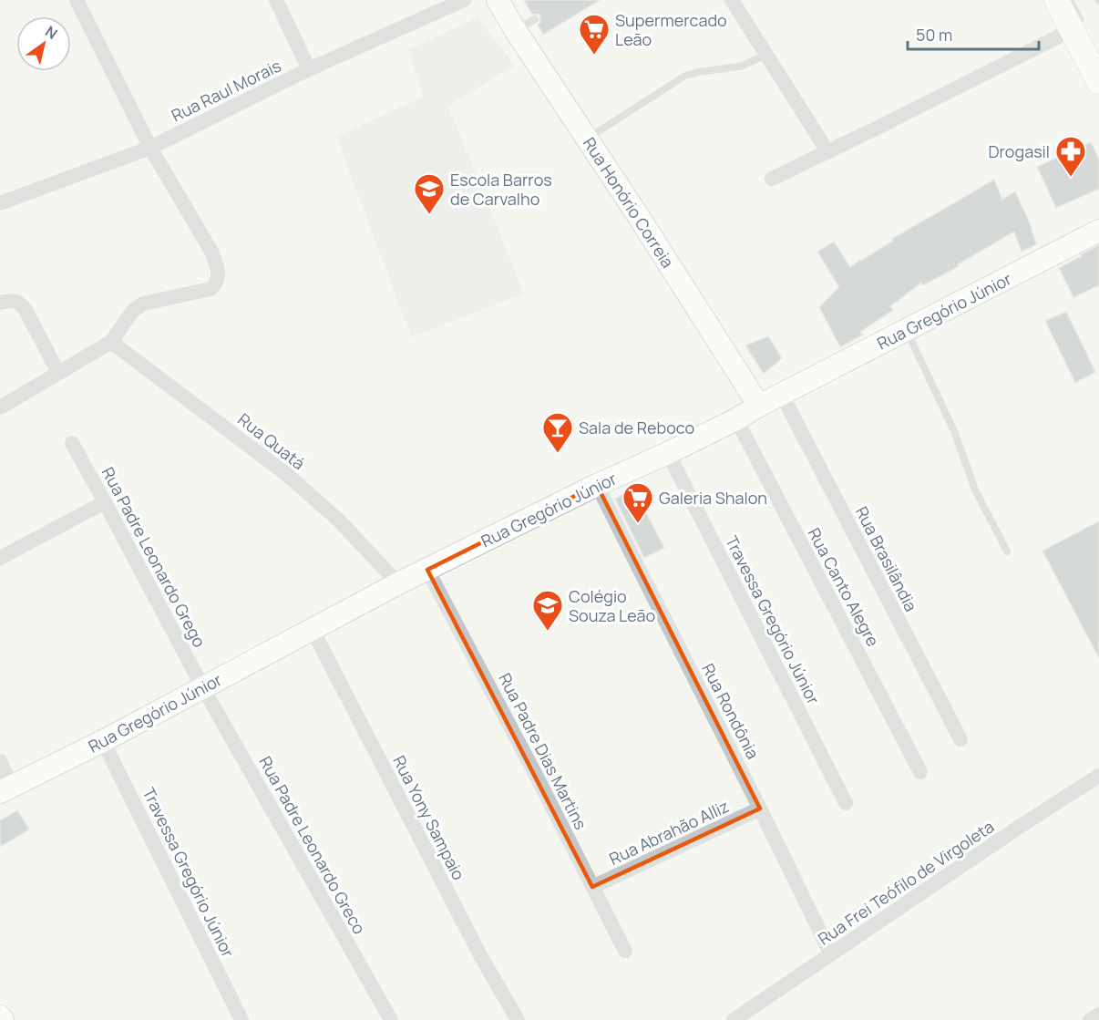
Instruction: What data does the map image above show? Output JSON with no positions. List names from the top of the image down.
{
  "streets": {
    "main road": ["Rua Honório Correia", "Rua Gregório Júnior"],
    "street": [
      "Rua Raul Morais",
      "Rua Quatá",
      "Rua Padre Leonardo Grego",
      "Rua Brasilândia",
      "Rua Canto Alegre",
      "Travessa Gregório Júnior",
      "Rua Rondônia",
      "Rua Padre Dias Martins",
      "Rua Yony Sampaio",
      "Rua Abrahão Alliz",
      "Rua Padre Leonardo Greco",
      "Rua Frei Teófilo de Virgoleta"
    ]
  },
  "crossings": [
    ["Rua Honório Correia", "Rua Gregório Júnior"],
    ["Rua Gregório Júnior", "Rua Quatá"],
    ["Rua Gregório Júnior", "Rua Padre Leonardo Grego"],
    ["Rua Gregório Júnior", "Rua Brasilândia"],
    ["Rua Gregório Júnior", "Rua Canto Alegre"],
    ["Rua Gregório Júnior", "Travessa Gregório Júnior"],
    ["Rua Gregório Júnior", "Rua Rondônia"],
    ["Rua Gregório Júnior", "Rua Padre Dias Martins"],
    ["Rua Gregório Júnior", "Rua Yony Sampaio"],
    ["Rua Gregório Júnior", "Rua Padre Leonardo Greco"],
    ["Rua Padre Leonardo Grego", "Rua Padre Leonardo Greco"],
    ["Rua Rondônia", "Rua Abrahão Alliz"],
    ["Rua Rondônia", "Rua Frei Teófilo de Virgoleta"],
    ["Rua Padre Dias Martins", "Rua Abrahão Alliz"]
  ],
  "places": {
    "supermarket": ["Supermercado Leão", "Galeria Shalon"],
    "pharmacy": ["Drogasil"],
    "school or university": ["Escola Barros de Carvalho", "Colégio Souza Leão"],
    "bar": ["Sala de Reboco"]
  },
  "scale_bar": "50 m",
  "north": "top right"
}
